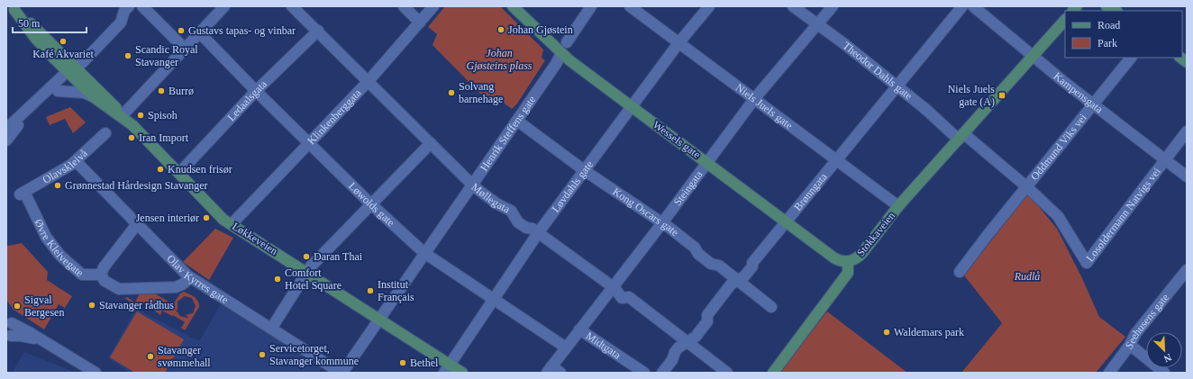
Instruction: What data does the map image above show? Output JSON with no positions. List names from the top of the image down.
{
  "streets": {
    "main road": ["Wessels gate", "Stokkaveien", "Løkkeveien"],
    "street": [
      "Theodor Dahls gate",
      "Kampensgata",
      "Ledaalsgata",
      "Niels Juels gate",
      "Klinkenberggata",
      "Henrik Steffens gate",
      "Oddmund Viks vei",
      "Olavskleivå",
      "Løvdahls gate",
      "Steingata",
      "Brønngata",
      "Møllegata",
      "Løwolds gate",
      "Kong Oscars gate",
      "Losoldermann Natvigs vei",
      "Øvre Kleivegate",
      "Olav Kyrres gate",
      "Seehusens gate",
      "Midtgata"
    ]
  },
  "crossings": [
    ["Theodor Dahls gate", "Oddmund Viks vei"],
    ["Theodor Dahls gate", "Steingata"],
    ["Theodor Dahls gate", "Brønngata"],
    ["Theodor Dahls gate", "Stokkaveien"],
    ["Kampensgata", "Oddmund Viks vei"],
    ["Kampensgata", "Losoldermann Natvigs vei"],
    ["Kampensgata", "Stokkaveien"],
    ["Ledaalsgata", "Møllegata"],
    ["Ledaalsgata", "Løwolds gate"],
    ["Ledaalsgata", "Løkkeveien"],
    ["Niels Juels gate", "Løvdahls gate"],
    ["Niels Juels gate", "Steingata"],
    ["Niels Juels gate", "Brønngata"],
    ["Niels Juels gate", "Stokkaveien"],
    ["Klinkenberggata", "Møllegata"],
    ["Klinkenberggata", "Løwolds gate"],
    ["Klinkenberggata", "Løkkeveien"],
    ["Henrik Steffens gate", "Wessels gate"],
    ["Henrik Steffens gate", "Møllegata"],
    ["Henrik Steffens gate", "Løwolds gate"],
    ["Henrik Steffens gate", "Kong Oscars gate"],
    ["Henrik Steffens gate", "Løkkeveien"],
    ["Henrik Steffens gate", "Olav Kyrres gate"],
    ["Wessels gate", "Løvdahls gate"],
    ["Wessels gate", "Steingata"],
    ["Wessels gate", "Brønngata"],
    ["Wessels gate", "Stokkaveien"],
    ["Oddmund Viks vei", "Losoldermann Natvigs vei"],
    ["Oddmund Viks vei", "Stokkaveien"],
    ["Olavskleivå", "Øvre Kleivegate"],
    ["Olavskleivå", "Olav Kyrres gate"],
    ["Løvdahls gate", "Møllegata"],
    ["Løvdahls gate", "Løwolds gate"],
    ["Løvdahls gate", "Kong Oscars gate"],
    ["Løvdahls gate", "Løkkeveien"],
    ["Steingata", "Møllegata"],
    ["Steingata", "Løwolds gate"],
    ["Steingata", "Kong Oscars gate"],
    ["Steingata", "Midtgata"],
    ["Brønngata", "Møllegata"],
    ["Brønngata", "Kong Oscars gate"],
    ["Øvre Kleivegate", "Olav Kyrres gate"]
  ],
  "parks": ["Johan Gjøsteins plass", "Rudlå"],
  "places": {
    "other": [
      "Johan Gjøstein",
      "Gustavs tapas- og vinbar",
      "Kafé Akvariet",
      "Scandic Royal Stavanger",
      "Burrø",
      "Solvang barnehage",
      "Spisoh",
      "Iran Import",
      "Knudsen frisør",
      "Grønnestad Hårdesign Stavanger",
      "Jensen interiør",
      "Daran Thai",
      "Comfort Hotel Square",
      "Institut Français",
      "Stavanger rådhus",
      "Sigval Bergesen",
      "Waldemars park",
      "Servicetorget, Stavanger kommune",
      "Stavanger svømmehall",
      "Bethel"
    ],
    "transit": ["Niels Juels gate (A)"]
  },
  "legend": ["Road", "Park"],
  "scale_bar": "50 m",
  "north": "bottom right"
}
